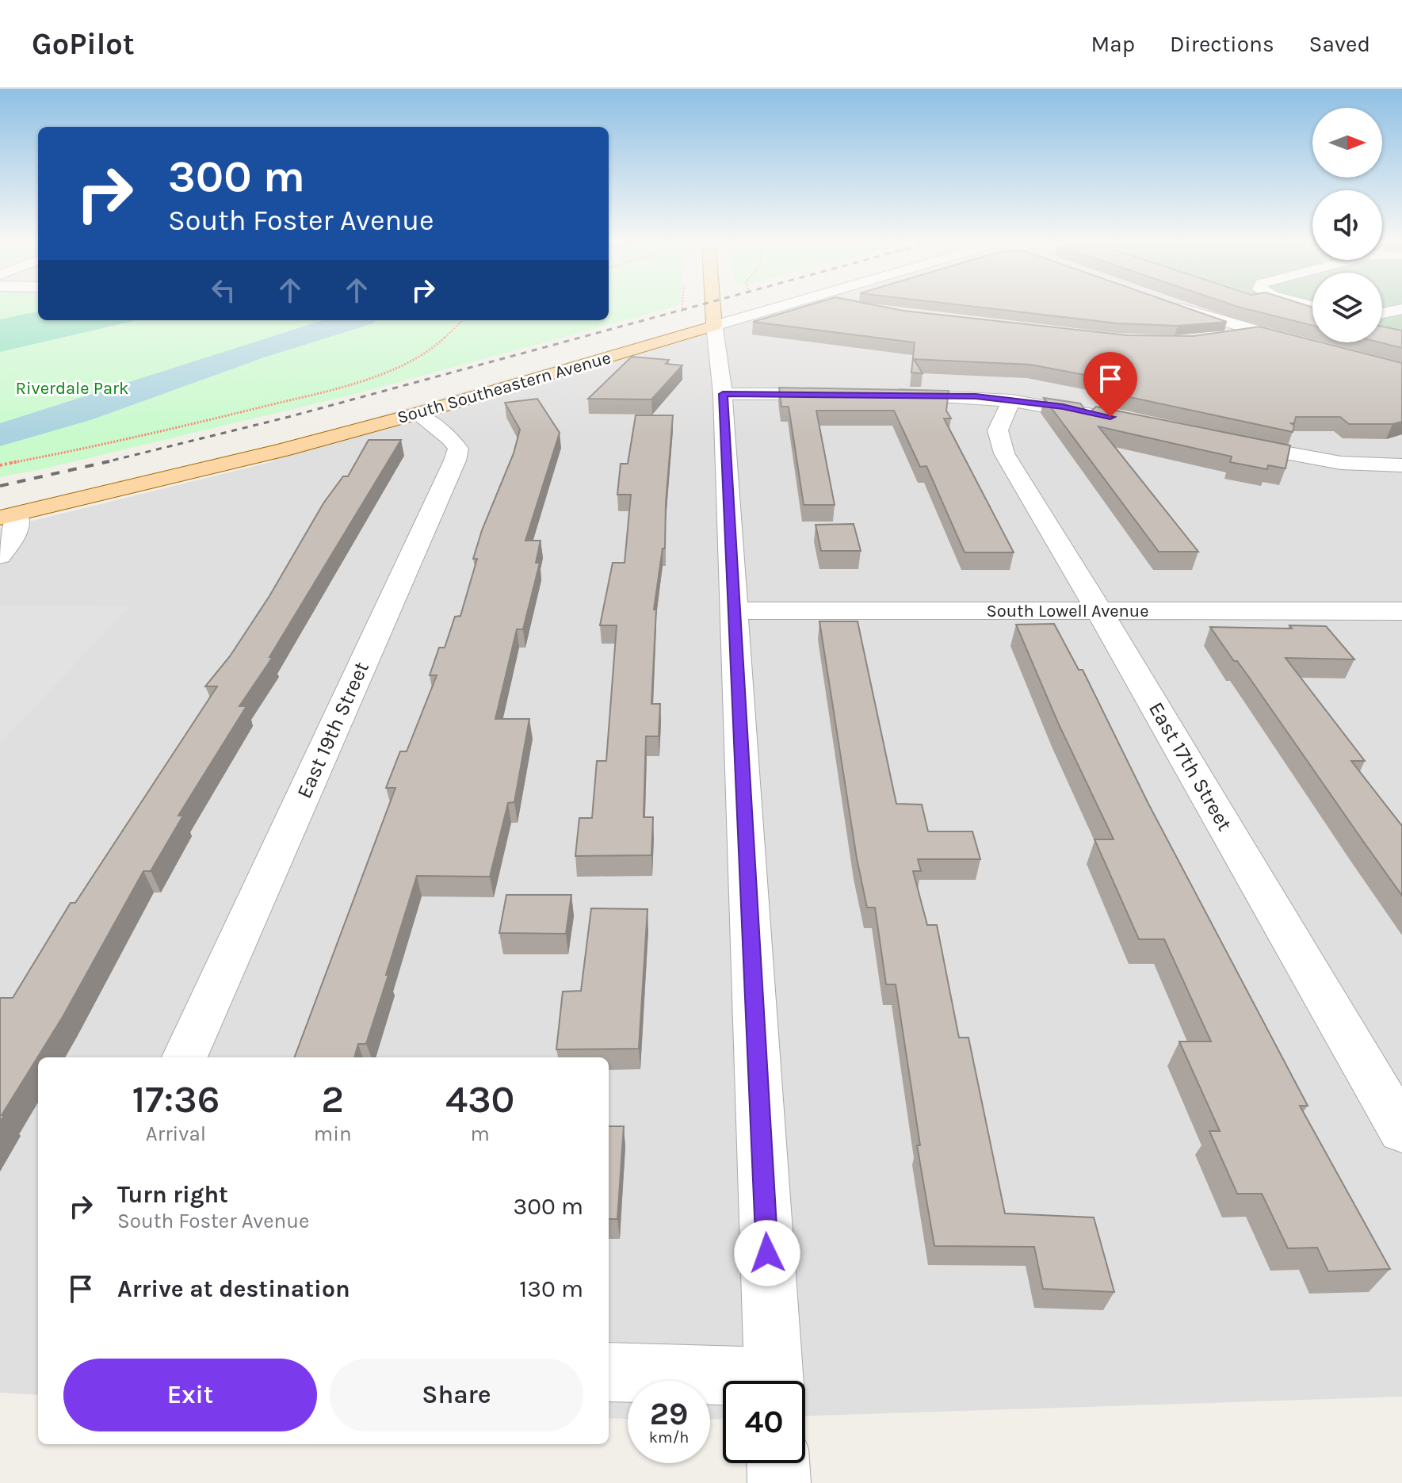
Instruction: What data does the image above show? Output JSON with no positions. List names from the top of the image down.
{
  "streets": {
    "main road": ["South Southeastern Avenue"],
    "street": ["South Lowell Avenue", "East 19th Street", "East 17th Street"]
  },
  "crossings": [
    ["South Southeastern Avenue", "East 19th Street"],
    ["South Lowell Avenue", "East 17th Street"]
  ],
  "parks": ["Riverdale Park"],
  "north": "right",
  "page": {
    "header": "GoPilot",
    "nav": ["Map", "Directions", "Saved"],
    "turn": ["300 m", "South Foster Avenue"],
    "eta": [
      "17:36",
      "Arrival",
      "2",
      "min",
      "430",
      "m"
    ],
    "list": [
      {
        "name": "Turn right",
        "note": "South Foster Avenue",
        "value": "300 m"
      },
      {
        "name": "Arrive at destination",
        "value": "130 m"
      }
    ],
    "buttons": ["Exit", "Share"],
    "speed": "29 km/h",
    "limit": "40"
  }
}
